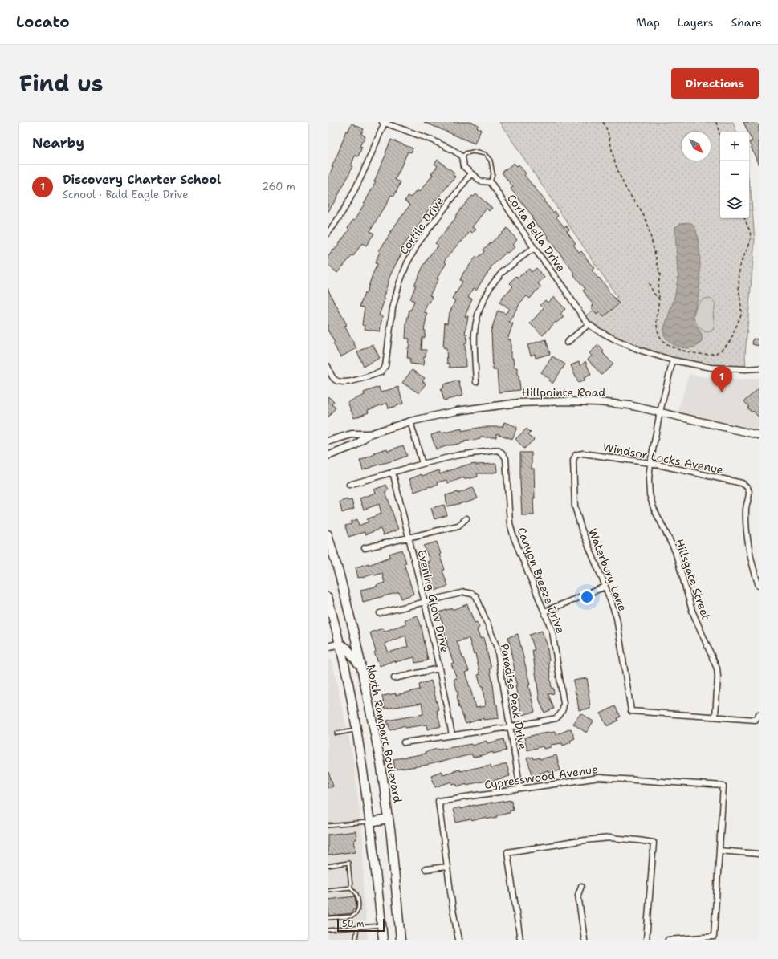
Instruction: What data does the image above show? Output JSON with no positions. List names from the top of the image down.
{
  "streets": {
    "main road": ["North Rampart Boulevard"],
    "street": [
      "Cortile Drive",
      "Corta Bella Drive",
      "Hillpointe Road",
      "Windsor Locks Avenue",
      "Waterbury Lane",
      "Hillsgate Street",
      "Canyon Breeze Drive",
      "Evening Glow Drive",
      "Paradise Peak Drive",
      "Cypresswood Avenue"
    ]
  },
  "crossings": [
    ["Cortile Drive", "Corta Bella Drive"],
    ["Corta Bella Drive", "Hillsgate Street"],
    ["Hillpointe Road", "Hillsgate Street"],
    ["Windsor Locks Avenue", "Waterbury Lane"],
    ["Windsor Locks Avenue", "Hillsgate Street"],
    ["Waterbury Lane", "Hillsgate Street"],
    ["Canyon Breeze Drive", "Paradise Peak Drive"],
    ["Evening Glow Drive", "Paradise Peak Drive"],
    ["Paradise Peak Drive", "Cypresswood Avenue"]
  ],
  "scale_bar": "50 m",
  "north": "bottom right",
  "page": {
    "header": "Locato",
    "nav": ["Map", "Layers", "Share"],
    "title": "Find us",
    "buttons": "Directions",
    "heading": "Nearby",
    "map_buttons": ["+", "−"],
    "list": [
      {
        "mark": "1",
        "name": "Discovery Charter School",
        "note": "School · Bald Eagle Drive",
        "value": "260 m"
      }
    ],
    "pins": "1",
    "scale": "50 m"
  }
}
